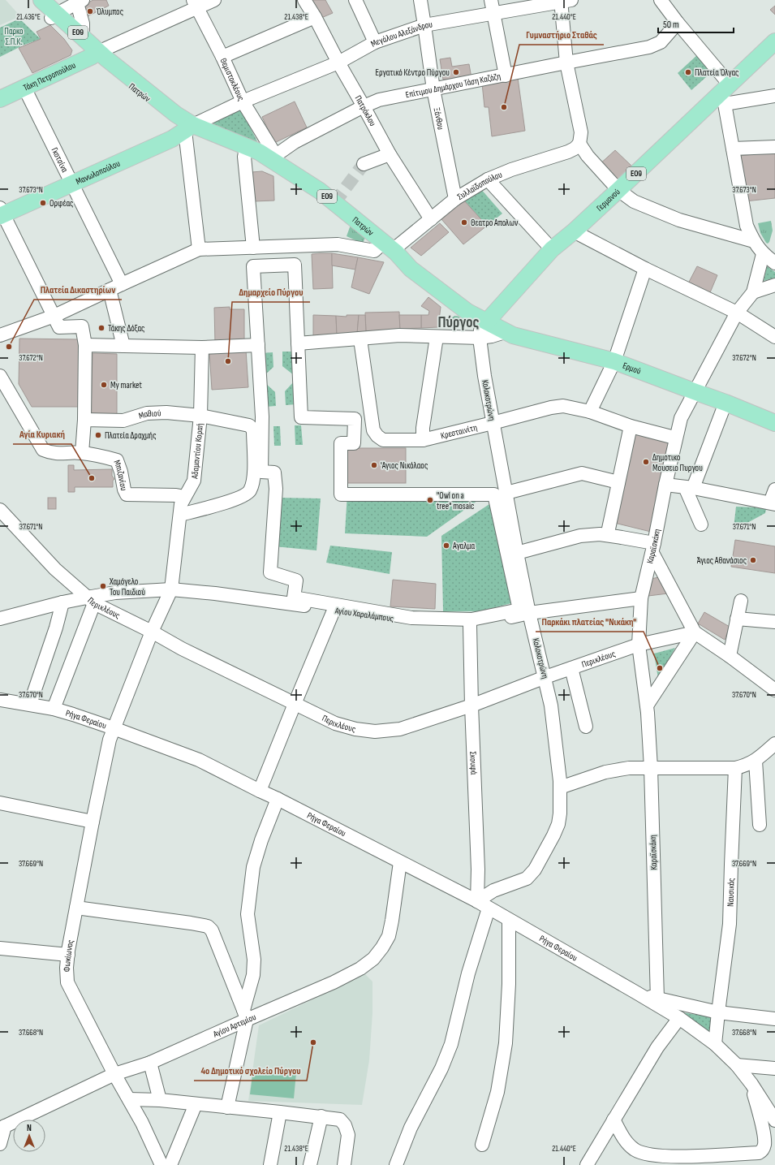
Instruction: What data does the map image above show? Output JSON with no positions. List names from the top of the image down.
{
  "streets": {
    "main road": [
      "ΕΟ9",
      "Τάκη Πετροπούλου",
      "Πατρών",
      "Μανωλοπούλου",
      "Γερμανού",
      "Ερμού"
    ],
    "street": [
      "Μεγάλου Αλεξάνδρου",
      "Θεμιστοκλέους",
      "Επίτιμου Δημάρχου Τάση Καζάζη",
      "Πατρόκλου",
      "Ξάνθου",
      "Γκοτσίνα",
      "Συλλαϊδοπούλου",
      "Κολοκοτρώνη",
      "Μαθιού",
      "Κρεσταινίτη",
      "Αδαμαντίου Κοραή",
      "Μπιζανίου",
      "Καραϊσκάκη",
      "Περικλέους",
      "Αγίου Χαραλάμπους",
      "Ρήγα Φεραίου",
      "Σκουφά",
      "Ναυσικάς",
      "Φωκίωνος",
      "Αγίου Αρτεμίου"
    ]
  },
  "crossings": [
    ["Μεγάλου Αλεξάνδρου", "Θεμιστοκλέους"],
    ["Μεγάλου Αλεξάνδρου", "Πατρών"],
    ["Μεγάλου Αλεξάνδρου", "Πατρόκλου"],
    ["Μεγάλου Αλεξάνδρου", "Ξάνθου"],
    ["Μεγάλου Αλεξάνδρου", "Μανωλοπούλου"],
    ["Τάκη Πετροπούλου", "Πατρών"],
    ["Τάκη Πετροπούλου", "Γκοτσίνα"],
    ["Θεμιστοκλέους", "Επίτιμου Δημάρχου Τάση Καζάζη"],
    ["Θεμιστοκλέους", "Πατρών"],
    ["Επίτιμου Δημάρχου Τάση Καζάζη", "Πατρών"],
    ["Επίτιμου Δημάρχου Τάση Καζάζη", "Πατρόκλου"],
    ["Επίτιμου Δημάρχου Τάση Καζάζη", "Ξάνθου"],
    ["Πατρών", "Μανωλοπούλου"],
    ["Πατρών", "Συλλαϊδοπούλου"],
    ["Πατρών", "Ερμού"],
    ["Πατρόκλου", "Συλλαϊδοπούλου"],
    ["Ξάνθου", "Συλλαϊδοπούλου"],
    ["Γκοτσίνα", "Μανωλοπούλου"],
    ["Συλλαϊδοπούλου", "Ερμού"],
    ["Γερμανού", "Ερμού"],
    ["Γερμανού", "Κολοκοτρώνη"],
    ["Ερμού", "Κολοκοτρώνη"],
    ["Ερμού", "Καραϊσκάκη"],
    ["Κολοκοτρώνη", "Κρεσταινίτη"],
    ["Κολοκοτρώνη", "Περικλέους"],
    ["Κολοκοτρώνη", "Αγίου Χαραλάμπους"],
    ["Κολοκοτρώνη", "Ρήγα Φεραίου"],
    ["Κολοκοτρώνη", "Σκουφά"],
    ["Μαθιού", "Αδαμαντίου Κοραή"],
    ["Αδαμαντίου Κοραή", "Μπιζανίου"],
    ["Αδαμαντίου Κοραή", "Περικλέους"],
    ["Αδαμαντίου Κοραή", "Αγίου Χαραλάμπους"],
    ["Αδαμαντίου Κοραή", "Φωκίωνος"],
    ["Καραϊσκάκη", "Περικλέους"],
    ["Καραϊσκάκη", "Αγίου Χαραλάμπους"],
    ["Περικλέους", "Αγίου Χαραλάμπους"],
    ["Περικλέους", "Σκουφά"],
    ["Περικλέους", "Φωκίωνος"],
    ["Αγίου Χαραλάμπους", "Σκουφά"],
    ["Ρήγα Φεραίου", "Σκουφά"],
    ["Ρήγα Φεραίου", "Φωκίωνος"],
    ["Ρήγα Φεραίου", "Αγίου Αρτεμίου"],
    ["Φωκίωνος", "Αγίου Αρτεμίου"]
  ],
  "districts": ["Πύργος"],
  "parks": ["Παρκο Σ.Π.Κ."],
  "places": [
    "Όλυμπος",
    "Εργατικό Κέντρο Πύργου",
    "Πλατεία Όλγας",
    "Γυμναστήριο Σταθάς",
    "Ορφέας",
    "Θεατρο Απολων",
    "Τάκης Δόξας",
    "Πλατεία Δικαστηρίων",
    "Δημαρχείο Πύργου",
    "My market",
    "Πλατεία Δραχμής",
    "Δημοτικο Μουσειο Πυργου",
    "'Αγιος Νικόλαος",
    "Αγία Κυριακή",
    "\"Owl on a tree\" mosaic",
    "Αγαλμα",
    "Άγιος Αθανάσιος",
    "Χαμόγελο Του Παιδιού",
    "Παρκάκι πλατείας \"Νικάκη\"",
    "4ο Δημοτικό σχολείο Πύργου"
  ],
  "scale_bar": "50 m",
  "north": "top",
  "coordinates": [
    "21.436°E",
    "21.438°E",
    "21.440°E",
    "37.673°N",
    "37.672°N",
    "37.671°N",
    "37.670°N",
    "37.669°N",
    "37.668°N"
  ]
}
